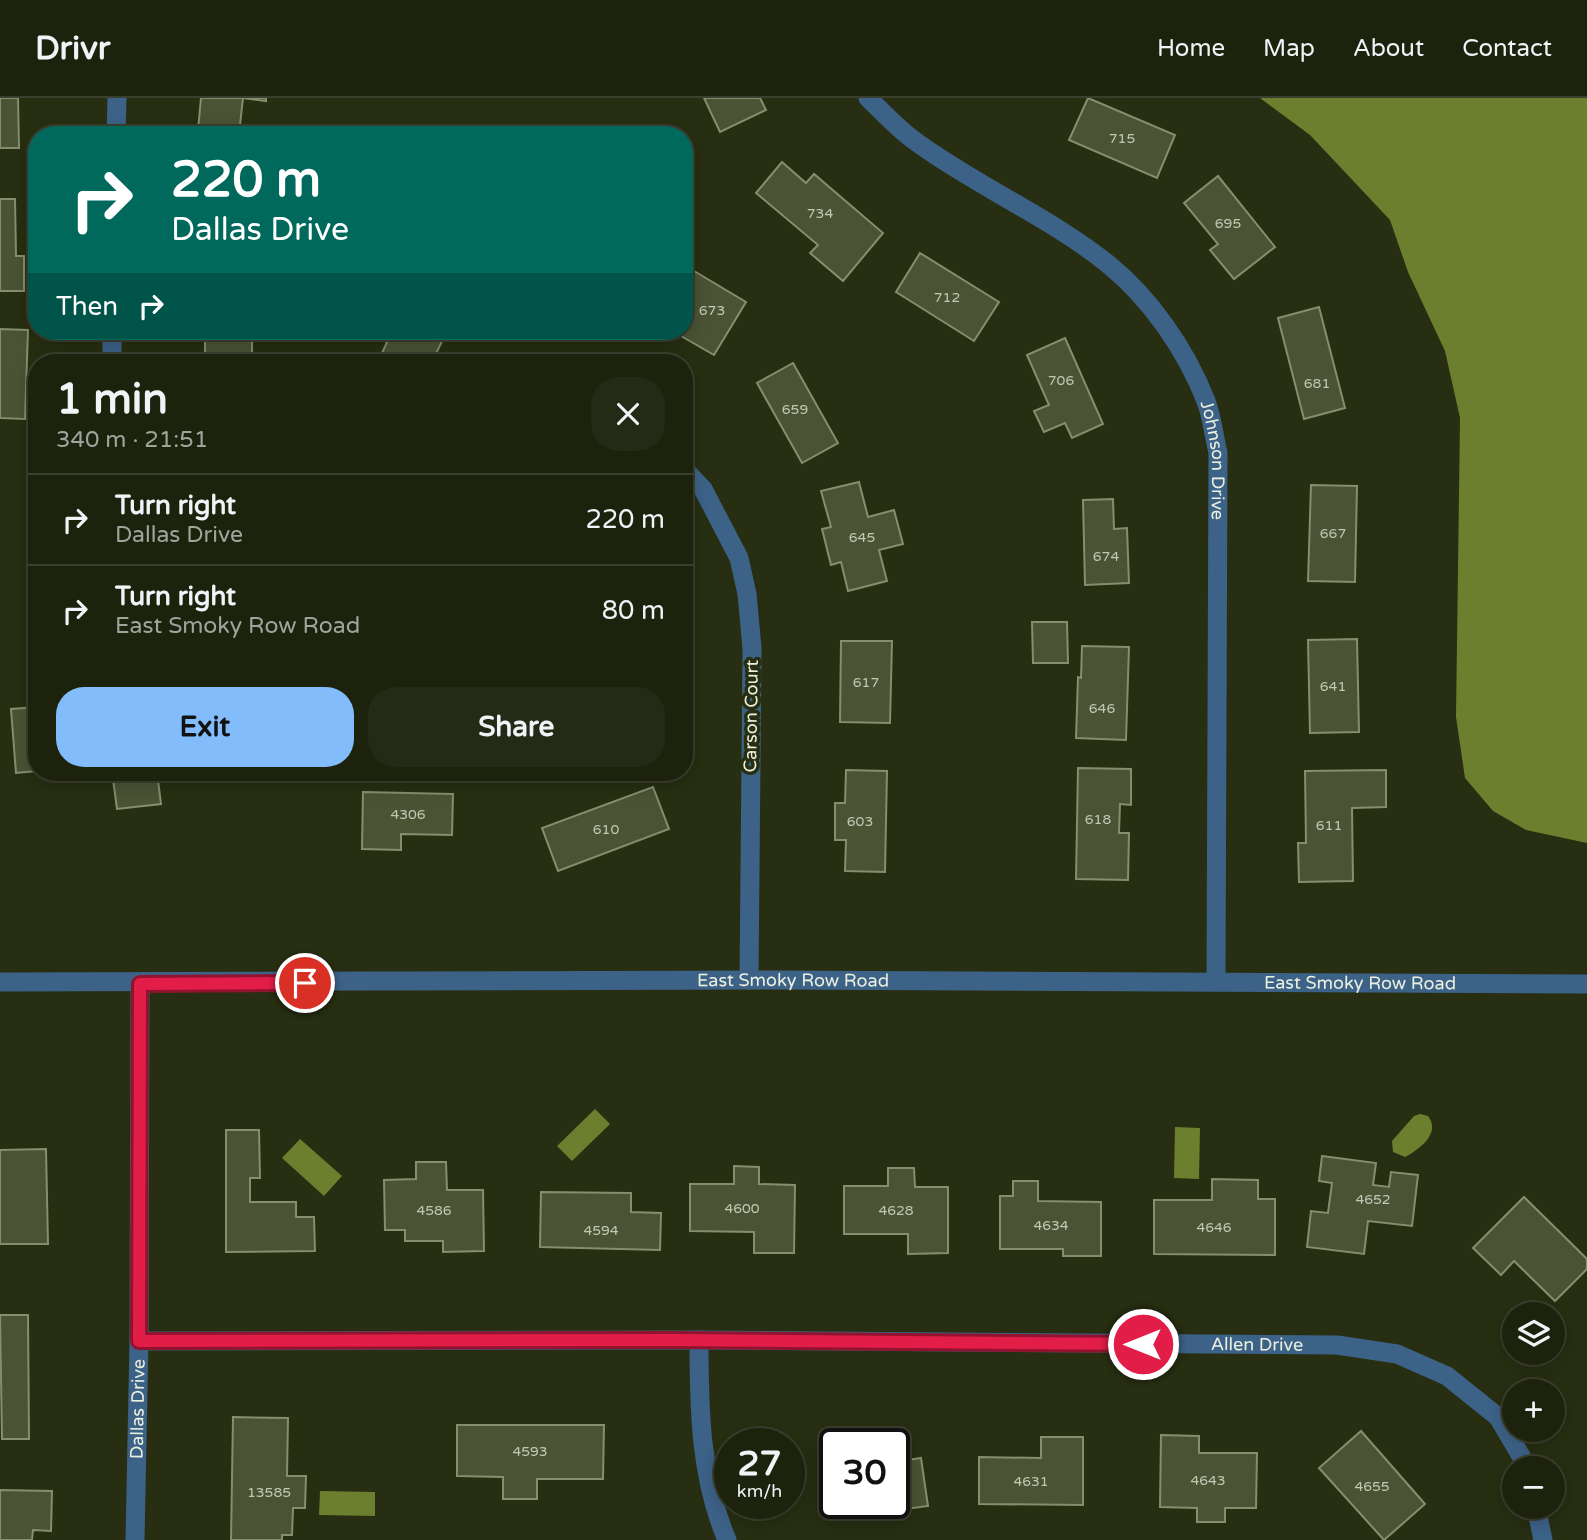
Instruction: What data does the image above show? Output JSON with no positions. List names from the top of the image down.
{
  "streets": {
    "street": [
      "Johnson Drive",
      "Carson Court",
      "East Smoky Row Road",
      "Allen Drive",
      "Dallas Drive"
    ]
  },
  "crossings": [
    ["Johnson Drive", "East Smoky Row Road"],
    ["Carson Court", "East Smoky Row Road"],
    ["East Smoky Row Road", "Dallas Drive"],
    ["Allen Drive", "Dallas Drive"]
  ],
  "house_numbers": [
    "715",
    "734",
    "695",
    "712",
    "673",
    "706",
    "681",
    "659",
    "667",
    "645",
    "674",
    "617",
    "641",
    "646",
    "4306",
    "618",
    "603",
    "611",
    "610",
    "4652",
    "4600",
    "4586",
    "4628",
    "4634",
    "4646",
    "4594",
    "4593",
    "4643",
    "4631",
    "4655",
    "13585"
  ],
  "page": {
    "header": "Drivr",
    "nav": [
      "Home",
      "Map",
      "About",
      "Contact"
    ],
    "turn": ["220 m", "Dallas Drive"],
    "then": "Then",
    "heading": ["1 min", "340 m · 21:51"],
    "list": [
      {
        "name": "Turn right",
        "note": "Dallas Drive",
        "value": "220 m"
      },
      {
        "name": "Turn right",
        "note": "East Smoky Row Road",
        "value": "80 m"
      }
    ],
    "buttons": ["Exit", "Share"],
    "map_buttons": ["+", "−"],
    "speed": "27 km/h",
    "limit": "30"
  }
}
